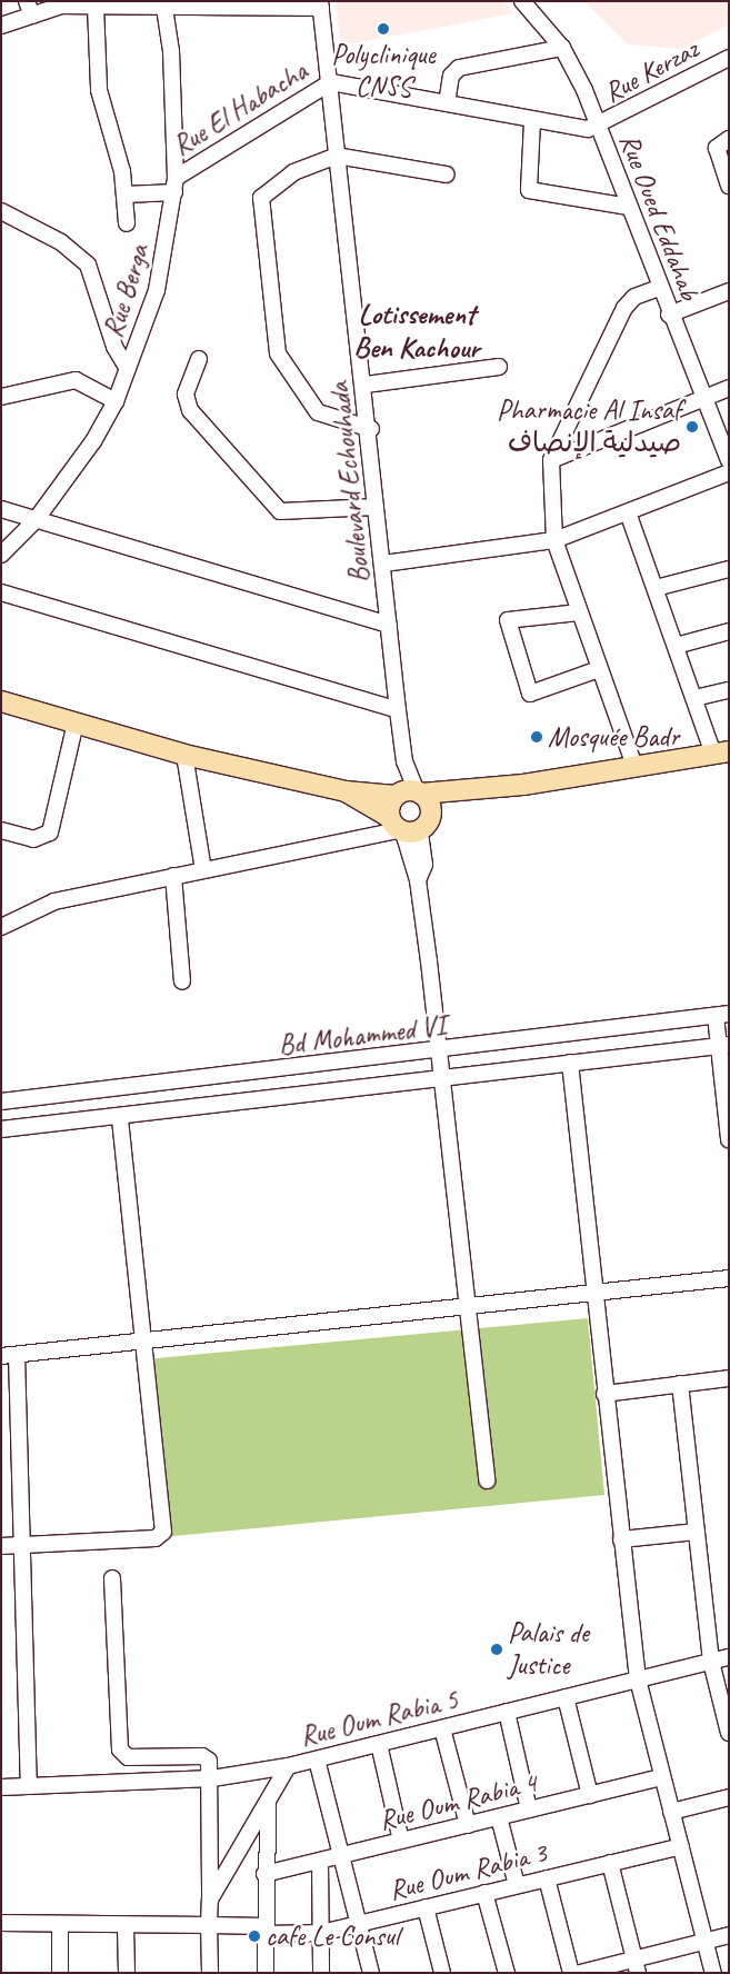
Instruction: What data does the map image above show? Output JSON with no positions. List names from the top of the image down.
{
  "streets": {
    "street": [
      "Rue Kerzaz",
      "Rue El Habacha",
      "Rue Oued Eddahab",
      "Rue Berga",
      "Boulevard Echouhada",
      "Bd Mohammed VI",
      "Rue Oum Rabia 5",
      "Rue Oum Rabia 4",
      "Rue Oum Rabia 3"
    ]
  },
  "crossings": [
    ["Rue Kerzaz", "Rue Oued Eddahab"],
    ["Rue El Habacha", "Rue Berga"],
    ["Rue El Habacha", "Boulevard Echouhada"],
    ["Rue Oum Rabia 5", "Rue Oum Rabia 3"]
  ],
  "districts": ["Lotissement Ben Kachour"],
  "places": [
    "Polyclinique CNSS",
    "Pharmacie Al Insaf صيدلية الإنصاف",
    "Mosquée Badr",
    "Palais de Justice",
    "cafe Le Consul"
  ]
}
